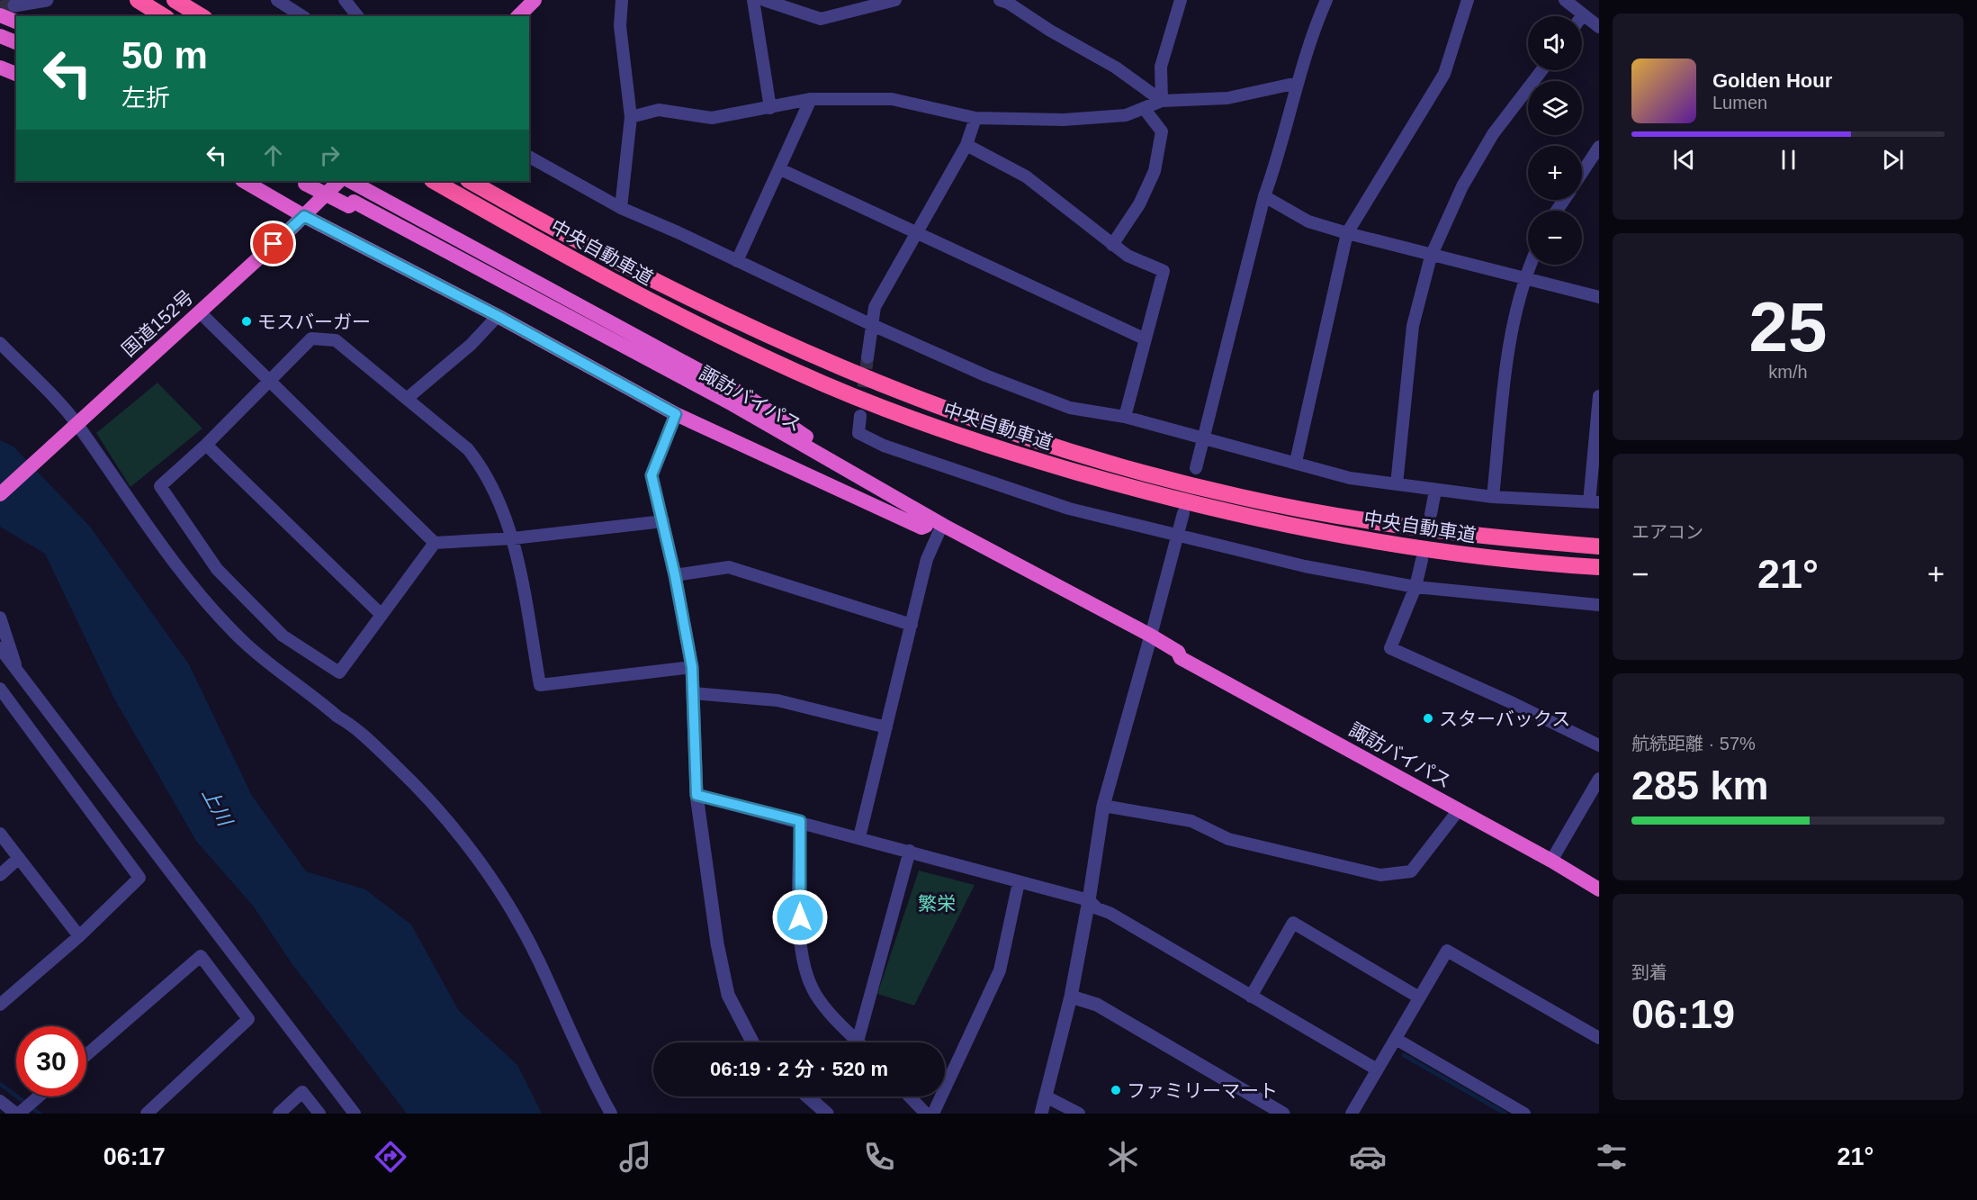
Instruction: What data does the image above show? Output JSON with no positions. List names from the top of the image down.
{
  "streets": {
    "highway": ["中央自動車道", "国道152号", "諏訪バイパス"]
  },
  "water": ["上川"],
  "parks": ["繁栄"],
  "places": ["モスバーガー", "スターバックス", "ファミリーマート"],
  "page": {
    "map_buttons": ["+", "−"],
    "turn": ["50 m", "左折"],
    "song": ["Golden Hour", "Lumen"],
    "tile": [
      ["25", "km/h"],
      "エアコン",
      ["航続距離 · 57%", "285 km"],
      ["到着", "06:19"]
    ],
    "heat": ["−", "21°", "+"],
    "limit": "30",
    "trip": "06:19 · 2 分 · 520 m",
    "tabs": ["06:17", "21°"]
  }
}
